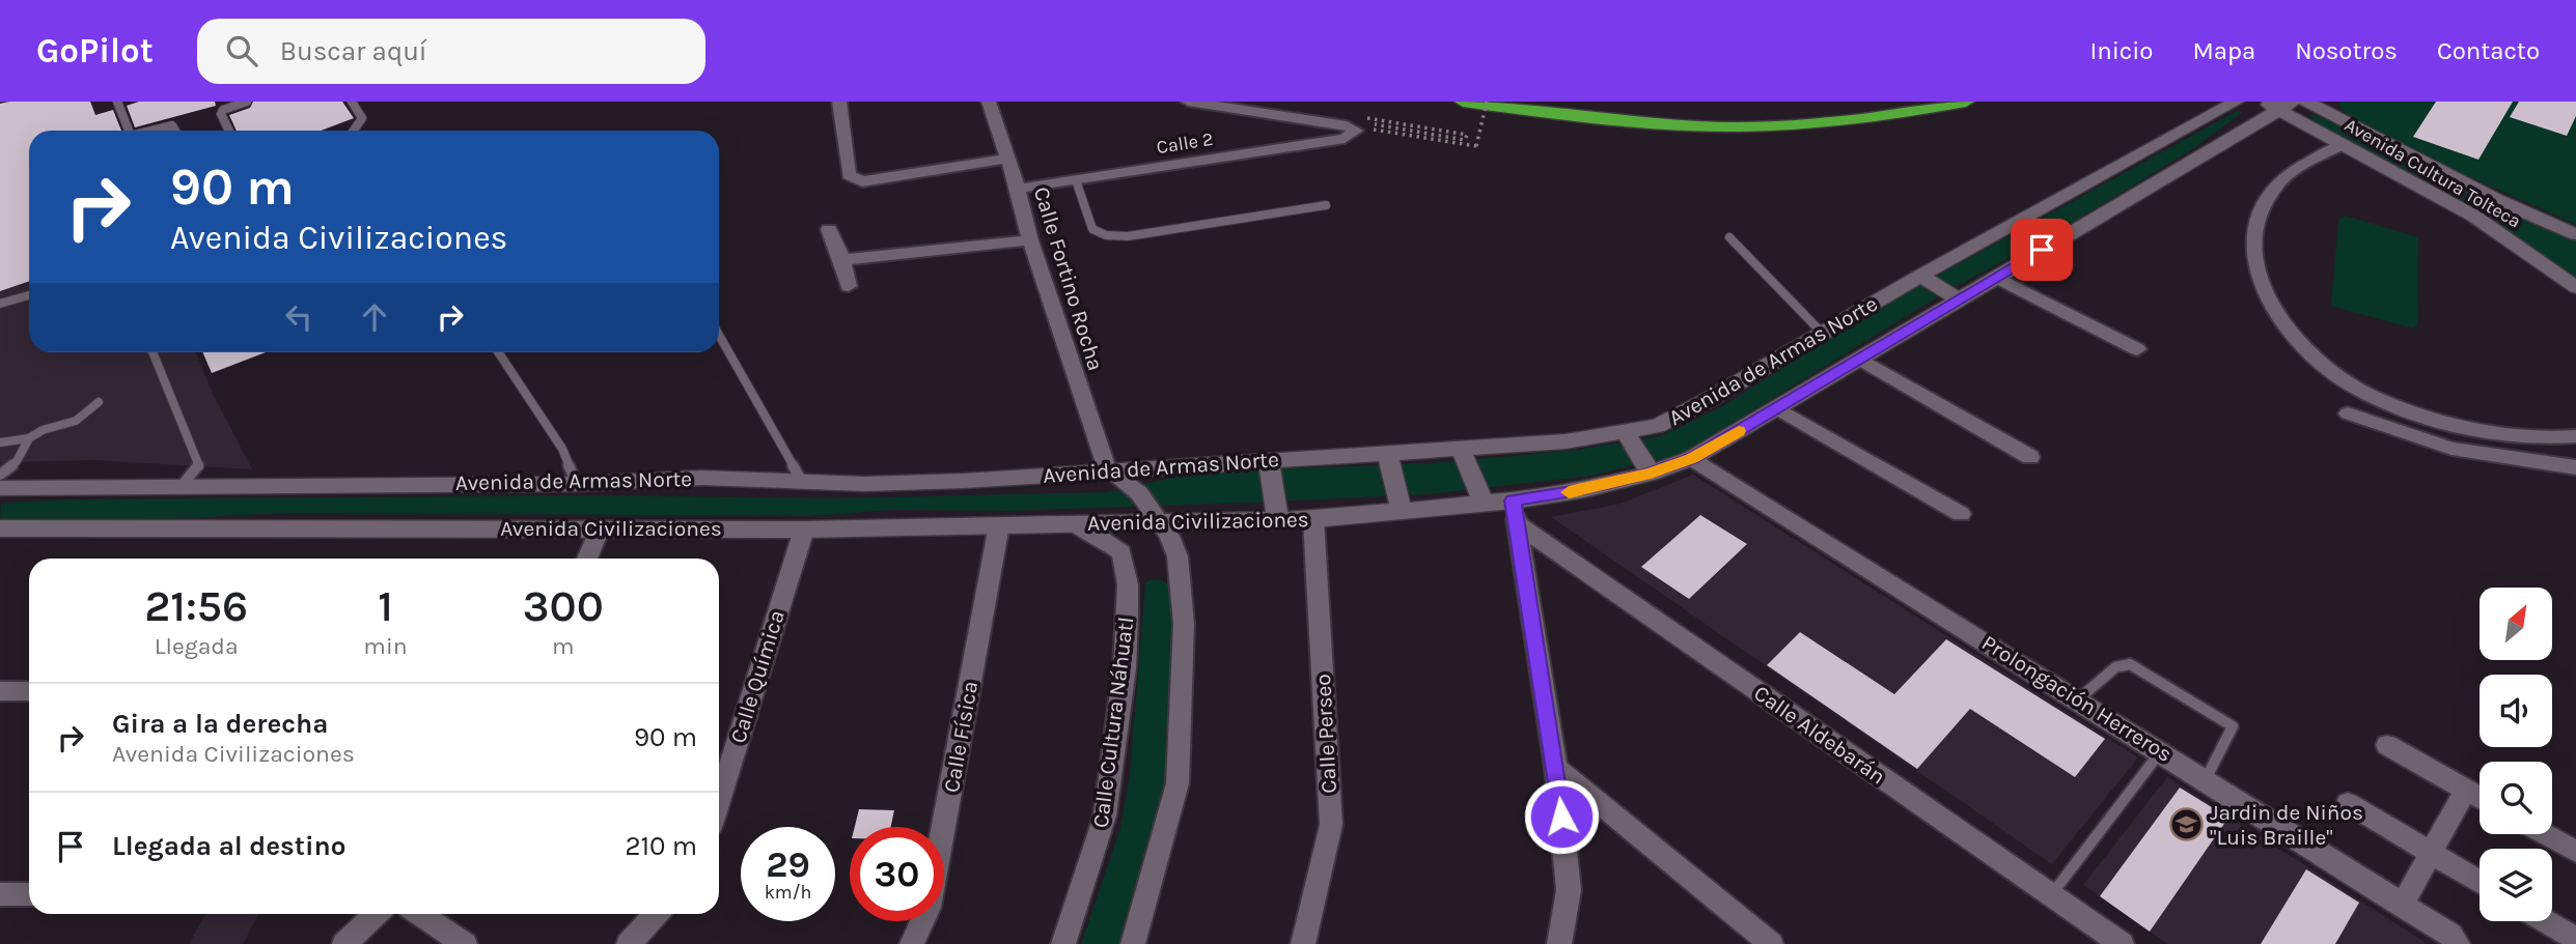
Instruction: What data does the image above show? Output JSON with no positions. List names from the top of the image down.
{
  "streets": {
    "main road": ["Avenida Cultura Tolteca", "Avenida de Armas Norte", "Avenida Civilizaciones"],
    "street": [
      "Calle 2",
      "Calle Fortino Rocha",
      "Calle Química",
      "Prolongación Herreros",
      "Calle Cultura Náhuatl",
      "Calle Perseo",
      "Calle Aldebarán",
      "Calle Física"
    ]
  },
  "crossings": [
    ["Calle 2", "Calle Fortino Rocha"],
    ["Avenida Cultura Tolteca", "Avenida Civilizaciones"],
    ["Calle Fortino Rocha", "Avenida de Armas Norte"],
    ["Avenida Civilizaciones", "Calle Química"],
    ["Avenida Civilizaciones", "Prolongación Herreros"],
    ["Avenida Civilizaciones", "Calle Cultura Náhuatl"],
    ["Avenida Civilizaciones", "Calle Perseo"],
    ["Avenida Civilizaciones", "Calle Física"]
  ],
  "places": {
    "school or university": ["Jardin de Niños \"Luis Braille\""]
  },
  "north": "top right",
  "page": {
    "header": "GoPilot",
    "search": "Buscar aquí",
    "nav": [
      "Inicio",
      "Mapa",
      "Nosotros",
      "Contacto"
    ],
    "turn": ["90 m", "Avenida Civilizaciones"],
    "eta": [
      "21:56",
      "Llegada",
      "1",
      "min",
      "300",
      "m"
    ],
    "list": [
      {
        "name": "Gira a la derecha",
        "note": "Avenida Civilizaciones",
        "value": "90 m"
      },
      {
        "name": "Llegada al destino",
        "value": "210 m"
      }
    ],
    "speed": "29 km/h",
    "limit": "30"
  }
}
